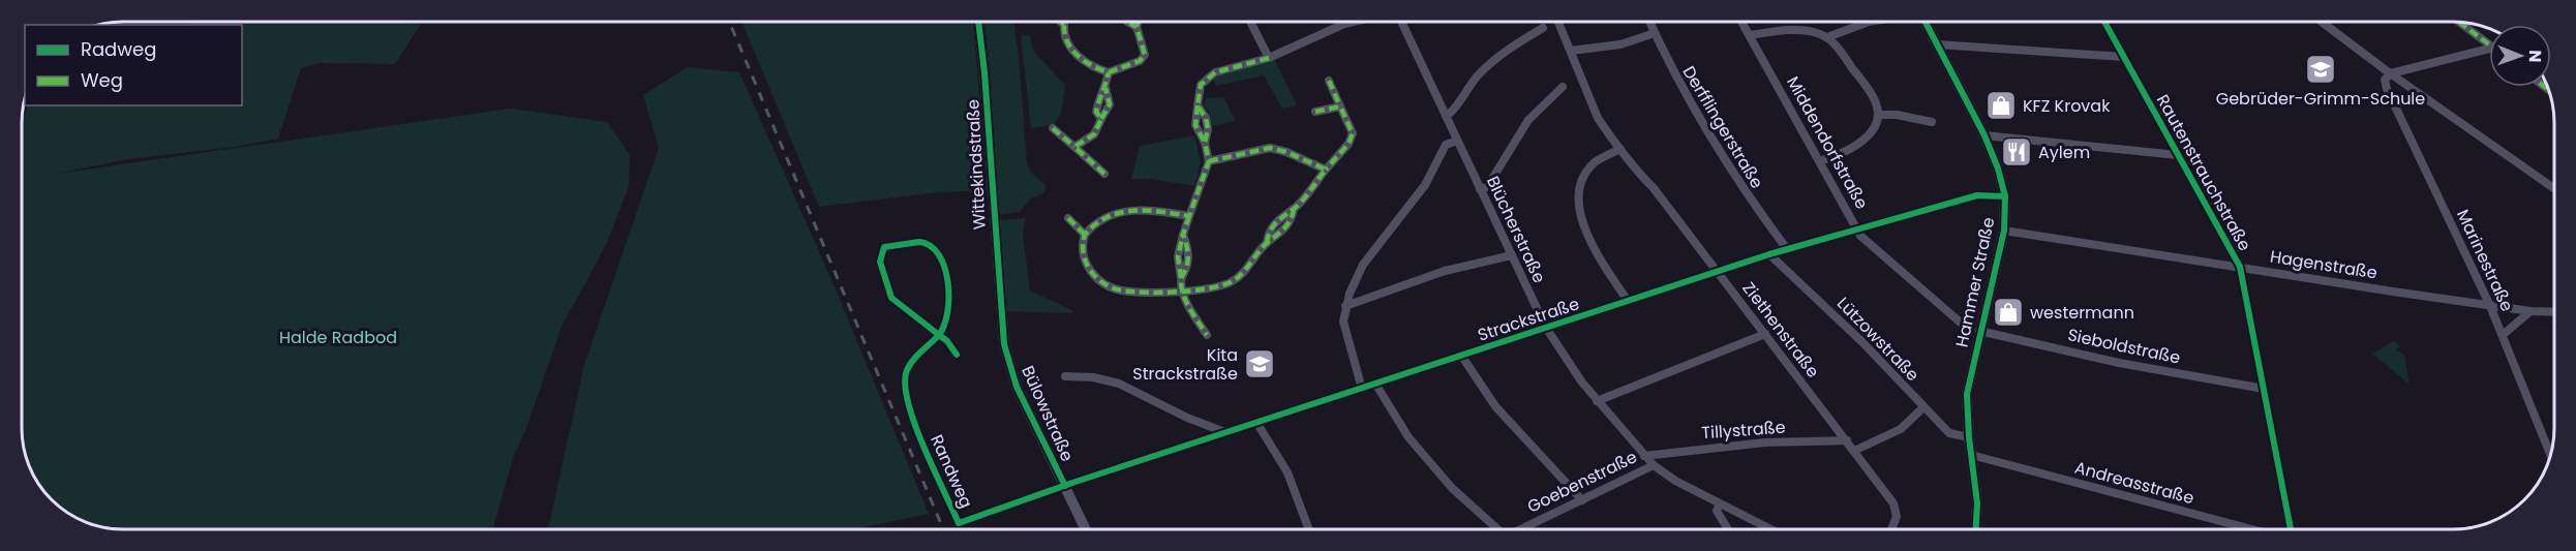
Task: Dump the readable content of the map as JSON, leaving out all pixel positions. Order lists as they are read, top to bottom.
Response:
{
  "streets": {
    "main road": ["Wittekindstraße", "Hammer Straße", "Bülowstraße"],
    "street": [
      "Derfflingerstraße",
      "Middendorfstraße",
      "Rautenstrauchstraße",
      "Blücherstraße",
      "Marinestraße",
      "Hagenstraße",
      "Strackstraße",
      "Ziethenstraße",
      "Lützowstraße",
      "Sieboldstraße",
      "Tillystraße",
      "Randweg",
      "Goebenstraße",
      "Andreasstraße"
    ]
  },
  "crossings": [
    ["Derfflingerstraße", "Strackstraße"],
    ["Middendorfstraße", "Strackstraße"],
    ["Wittekindstraße", "Bülowstraße"],
    ["Rautenstrauchstraße", "Hagenstraße"],
    ["Rautenstrauchstraße", "Sieboldstraße"],
    ["Blücherstraße", "Strackstraße"],
    ["Blücherstraße", "Tillystraße"],
    ["Blücherstraße", "Goebenstraße"],
    ["Marinestraße", "Hagenstraße"],
    ["Hagenstraße", "Hammer Straße"],
    ["Hammer Straße", "Strackstraße"],
    ["Hammer Straße", "Lützowstraße"],
    ["Hammer Straße", "Sieboldstraße"],
    ["Hammer Straße", "Andreasstraße"],
    ["Strackstraße", "Ziethenstraße"],
    ["Strackstraße", "Lützowstraße"],
    ["Strackstraße", "Bülowstraße"],
    ["Strackstraße", "Randweg"],
    ["Strackstraße", "Goebenstraße"],
    ["Ziethenstraße", "Tillystraße"],
    ["Bülowstraße", "Randweg"]
  ],
  "parks": ["Halde Radbod"],
  "places": {
    "school or university": ["Gebrüder-Grimm-Schule", "Kita Strackstraße"],
    "shop": ["KFZ Krovak", "westermann"],
    "restaurant": ["Aylem"]
  },
  "legend": ["Radweg", "Weg"],
  "north": "right"
}
